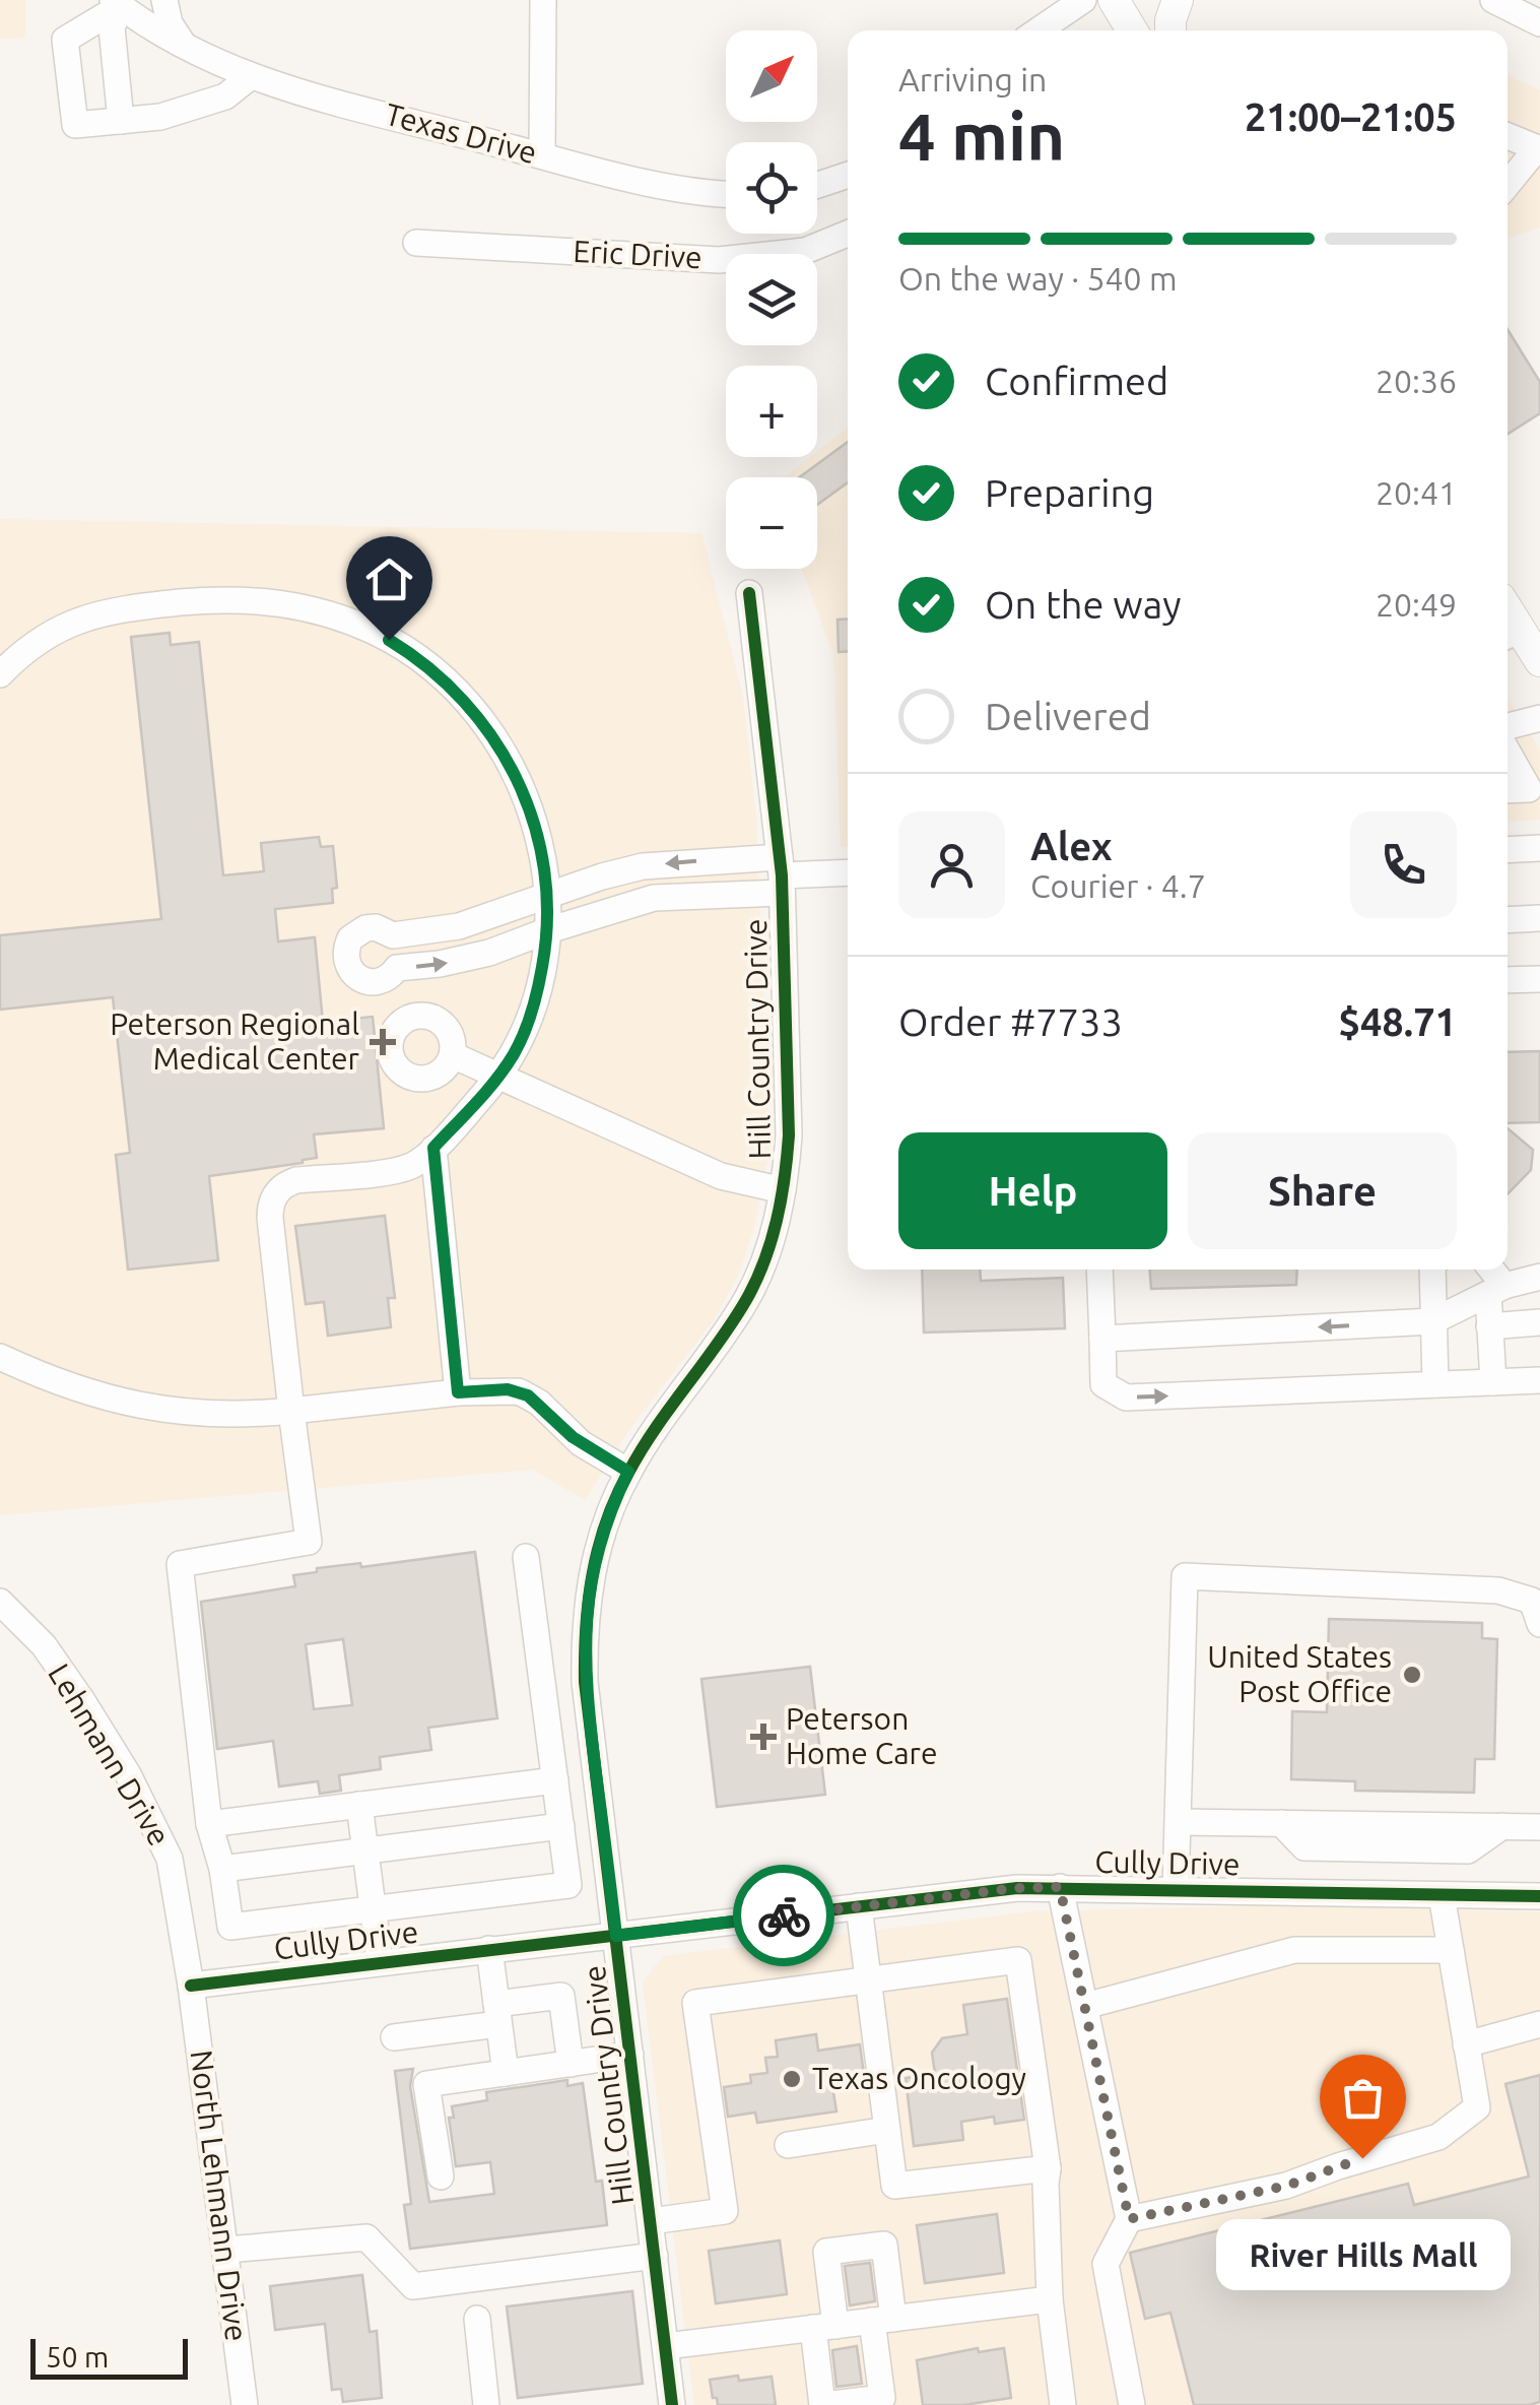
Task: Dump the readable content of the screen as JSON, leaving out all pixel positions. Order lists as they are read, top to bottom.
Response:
{
  "streets": {
    "street": [
      "Texas Drive",
      "Eric Drive",
      "Hill Country Drive",
      "Lehmann Drive",
      "Cully Drive",
      "North Lehmann Drive"
    ]
  },
  "crossings": [
    ["Hill Country Drive", "Cully Drive"],
    ["Lehmann Drive", "Cully Drive"],
    ["Lehmann Drive", "North Lehmann Drive"],
    ["Cully Drive", "North Lehmann Drive"]
  ],
  "places": {
    "health": ["Peterson Regional Medical Center", "Peterson Home Care"],
    "other": ["United States Post Office", "Texas Oncology", "River Hills Mall"]
  },
  "scale_bar": "50 m",
  "north": "top right",
  "page": {
    "map_buttons": ["+", "−"],
    "heading": ["4 min", "Arriving in", "21:00–21:05"],
    "panel": [
      "Alex",
      "Courier · 4.7",
      "Order #7733",
      "$48.71"
    ],
    "bar": "On the way · 540 m",
    "list": [
      ["Confirmed", "20:36"],
      ["Preparing", "20:41"],
      ["On the way", "20:49"],
      "Delivered"
    ],
    "buttons": ["Help", "Share"],
    "bubble": "River Hills Mall",
    "scale": "50 m"
  }
}
